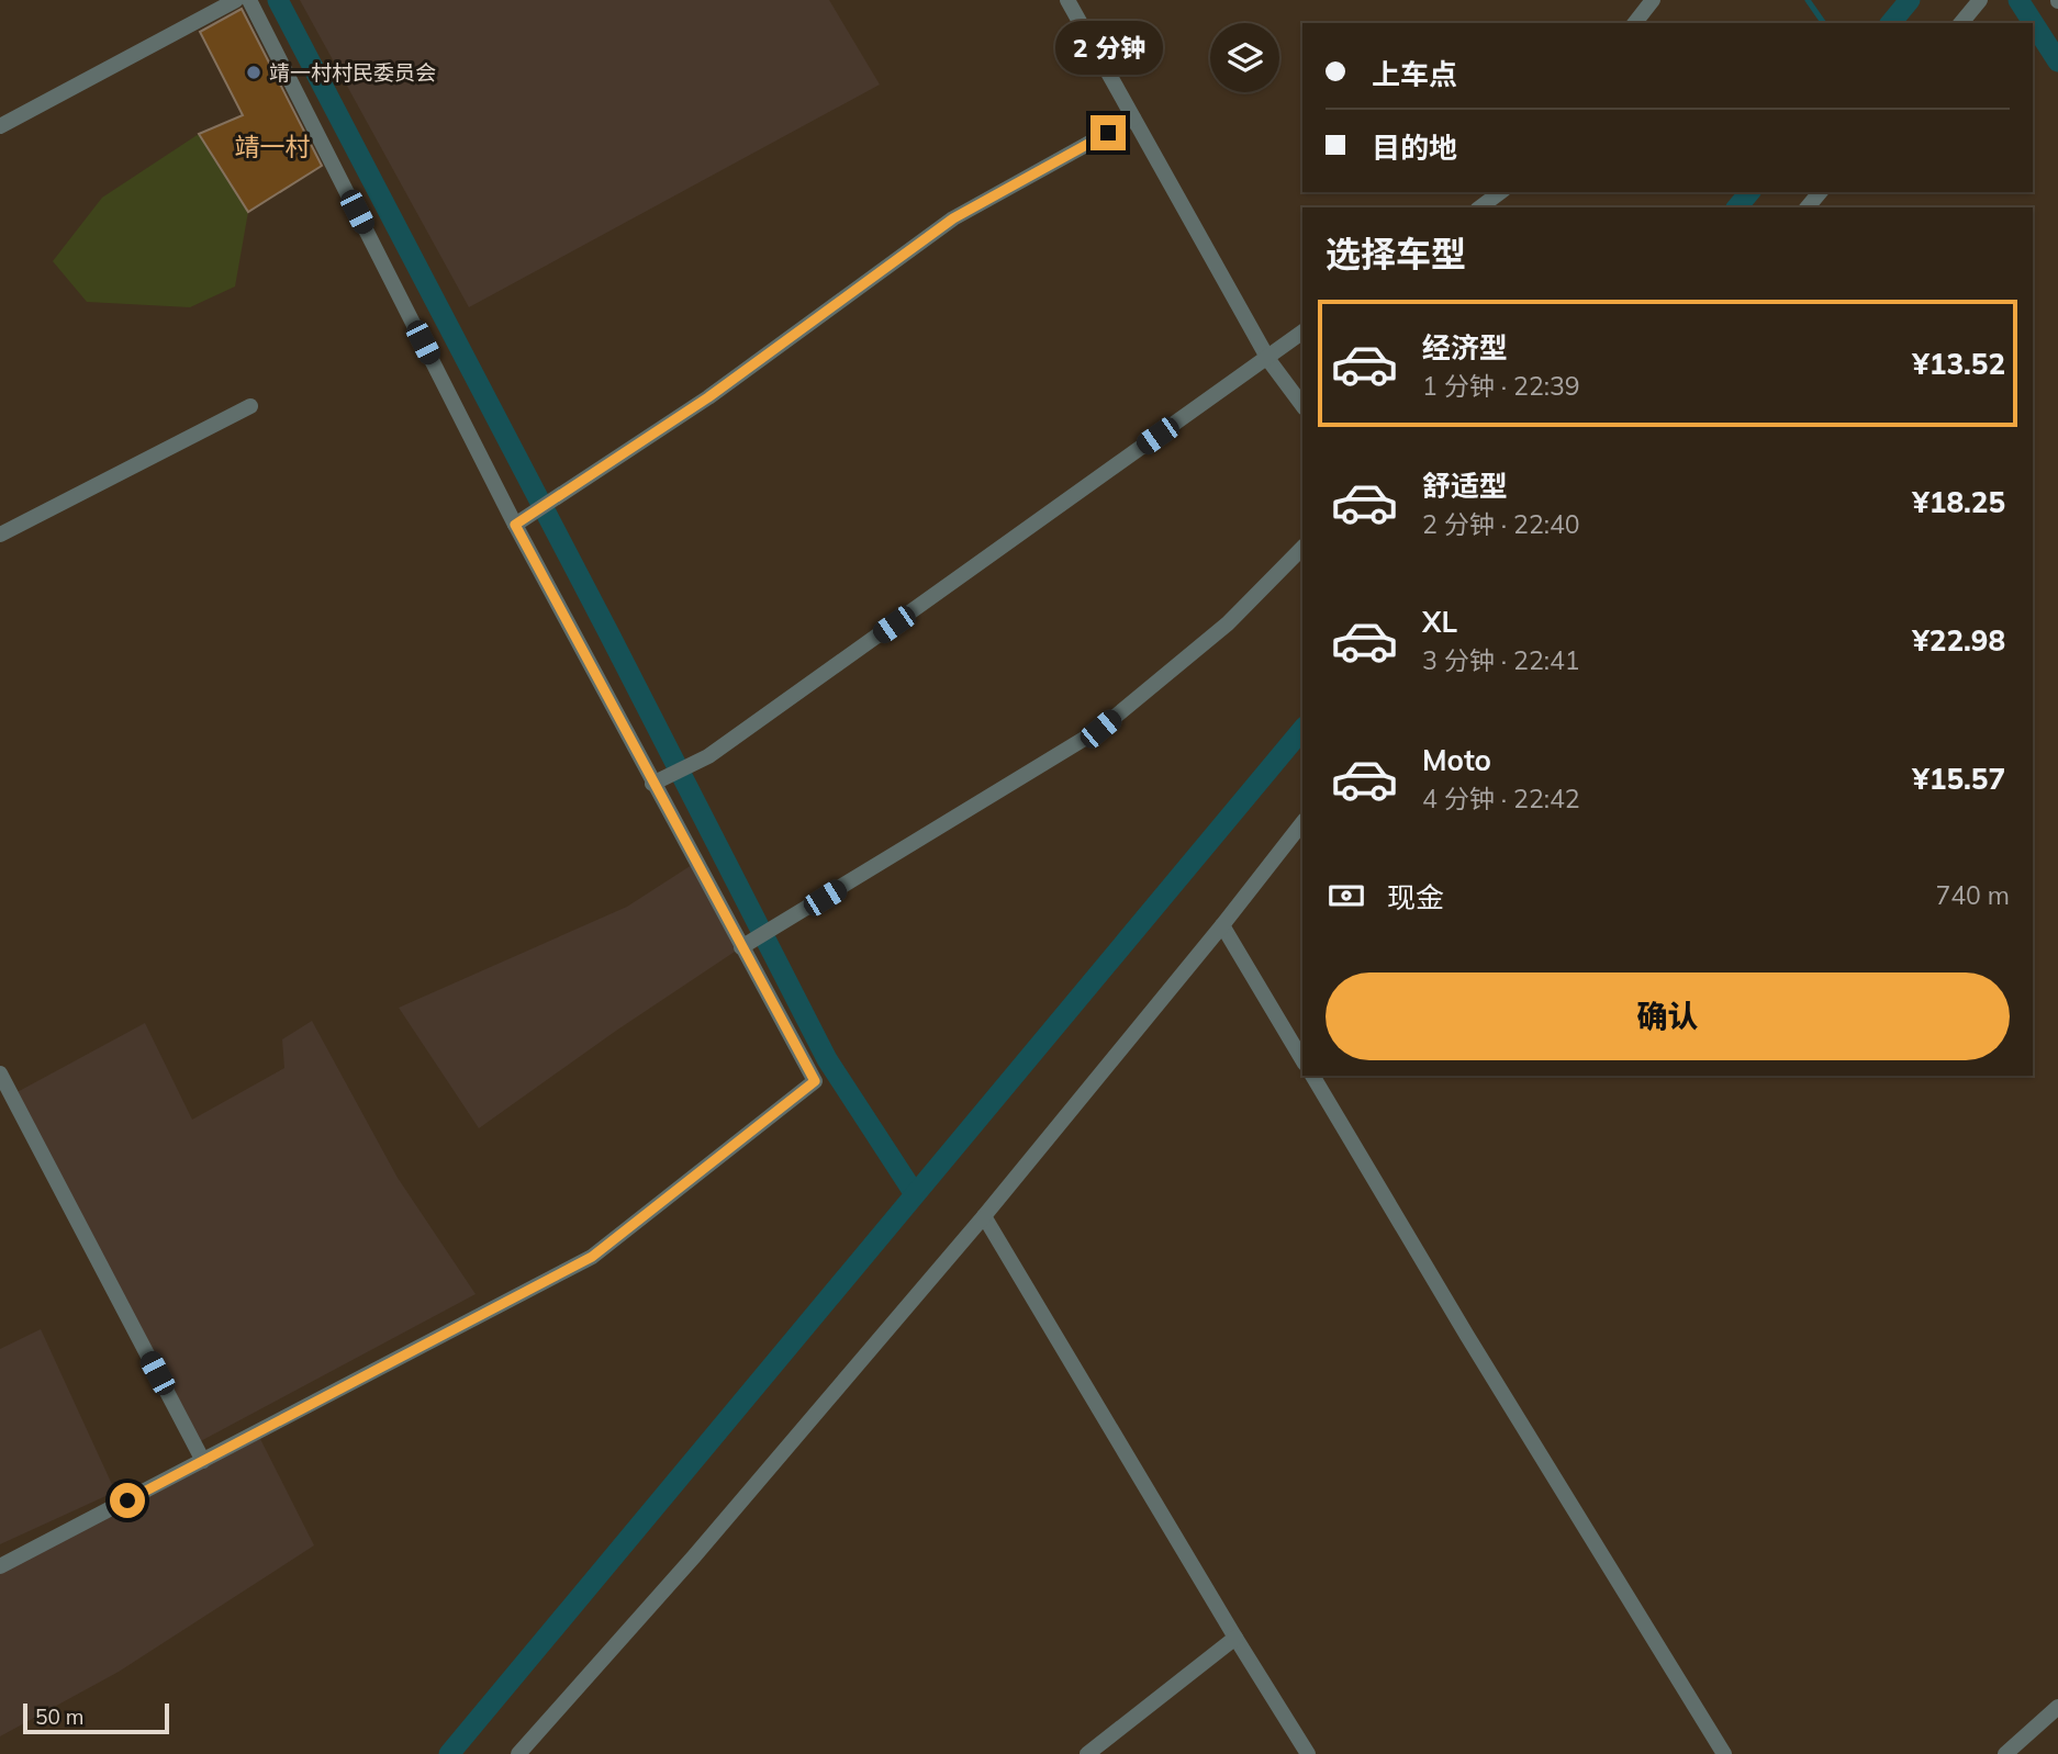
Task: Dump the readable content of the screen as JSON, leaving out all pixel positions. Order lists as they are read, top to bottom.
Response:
{
  "districts": ["靖一村"],
  "places": ["靖一村村民委员会"],
  "scale_bar": "50 m",
  "page": {
    "bubble": "2 分钟",
    "banner": ["上车点", "目的地"],
    "heading": "选择车型",
    "list": [
      {
        "name": "经济型",
        "note": "1 分钟 · 22:39",
        "value": "¥13.52"
      },
      {
        "name": "舒适型",
        "note": "2 分钟 · 22:40",
        "value": "¥18.25"
      },
      {
        "name": "XL",
        "note": "3 分钟 · 22:41",
        "value": "¥22.98"
      },
      {
        "name": "Moto",
        "note": "4 分钟 · 22:42",
        "value": "¥15.57"
      }
    ],
    "pay": ["现金", "740 m"],
    "buttons": "确认",
    "scale": "50 m"
  }
}
